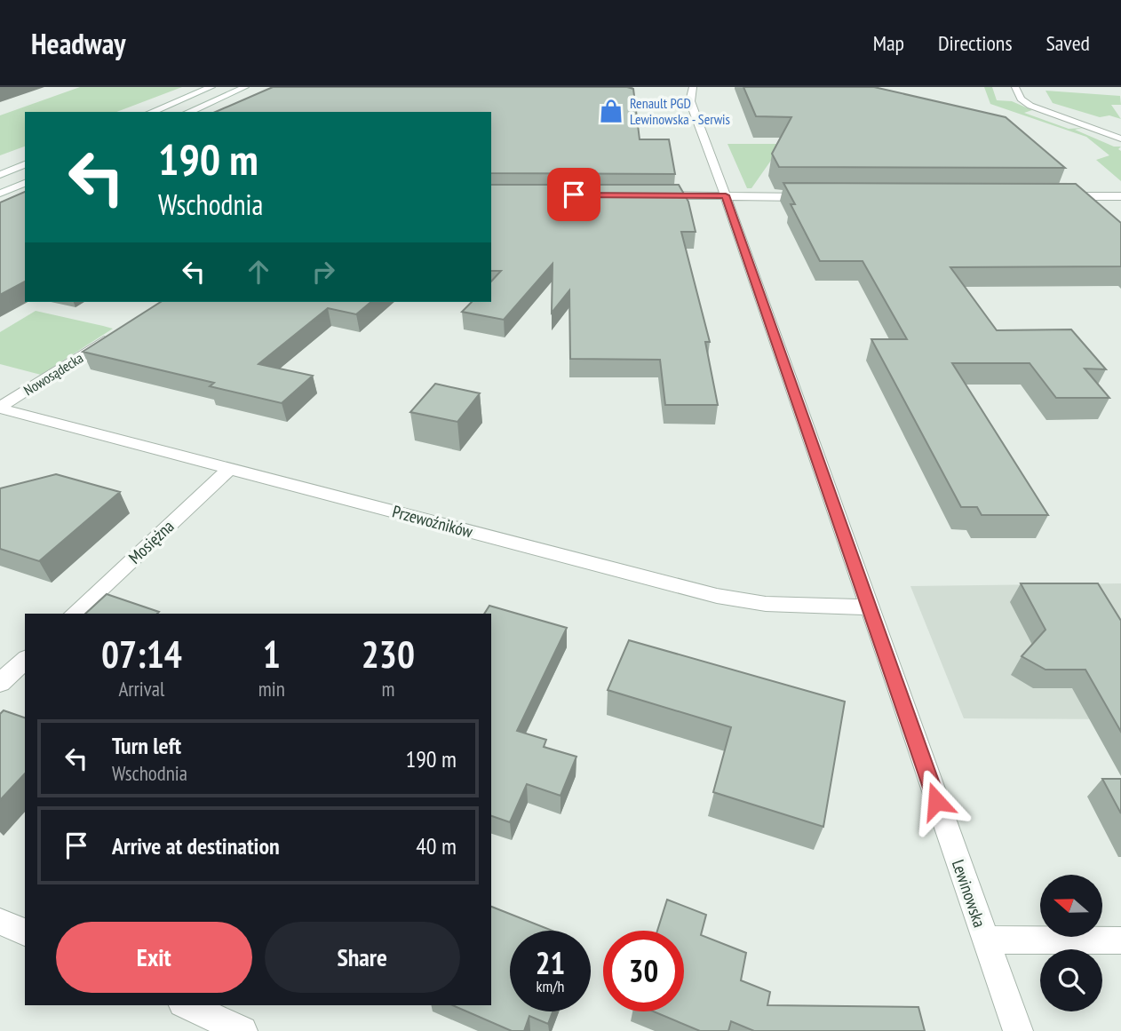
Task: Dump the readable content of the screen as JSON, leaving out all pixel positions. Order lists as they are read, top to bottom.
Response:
{
  "streets": {
    "street": [
      "Nowosądecka",
      "Przewoźników",
      "Mosiężna",
      "Lewinowska"
    ]
  },
  "crossings": [
    ["Nowosądecka", "Przewoźników"],
    ["Przewoźników", "Mosiężna"],
    ["Przewoźników", "Lewinowska"]
  ],
  "places": {
    "shop": ["Renault PGD Lewinowska - Serwis"]
  },
  "north": "left",
  "page": {
    "header": "Headway",
    "nav": ["Map", "Directions", "Saved"],
    "turn": ["190 m", "Wschodnia"],
    "eta": [
      "07:14",
      "Arrival",
      "1",
      "min",
      "230",
      "m"
    ],
    "list": [
      {
        "name": "Turn left",
        "note": "Wschodnia",
        "value": "190 m"
      },
      {
        "name": "Arrive at destination",
        "value": "40 m"
      }
    ],
    "buttons": ["Exit", "Share"],
    "speed": "21 km/h",
    "limit": "30"
  }
}
